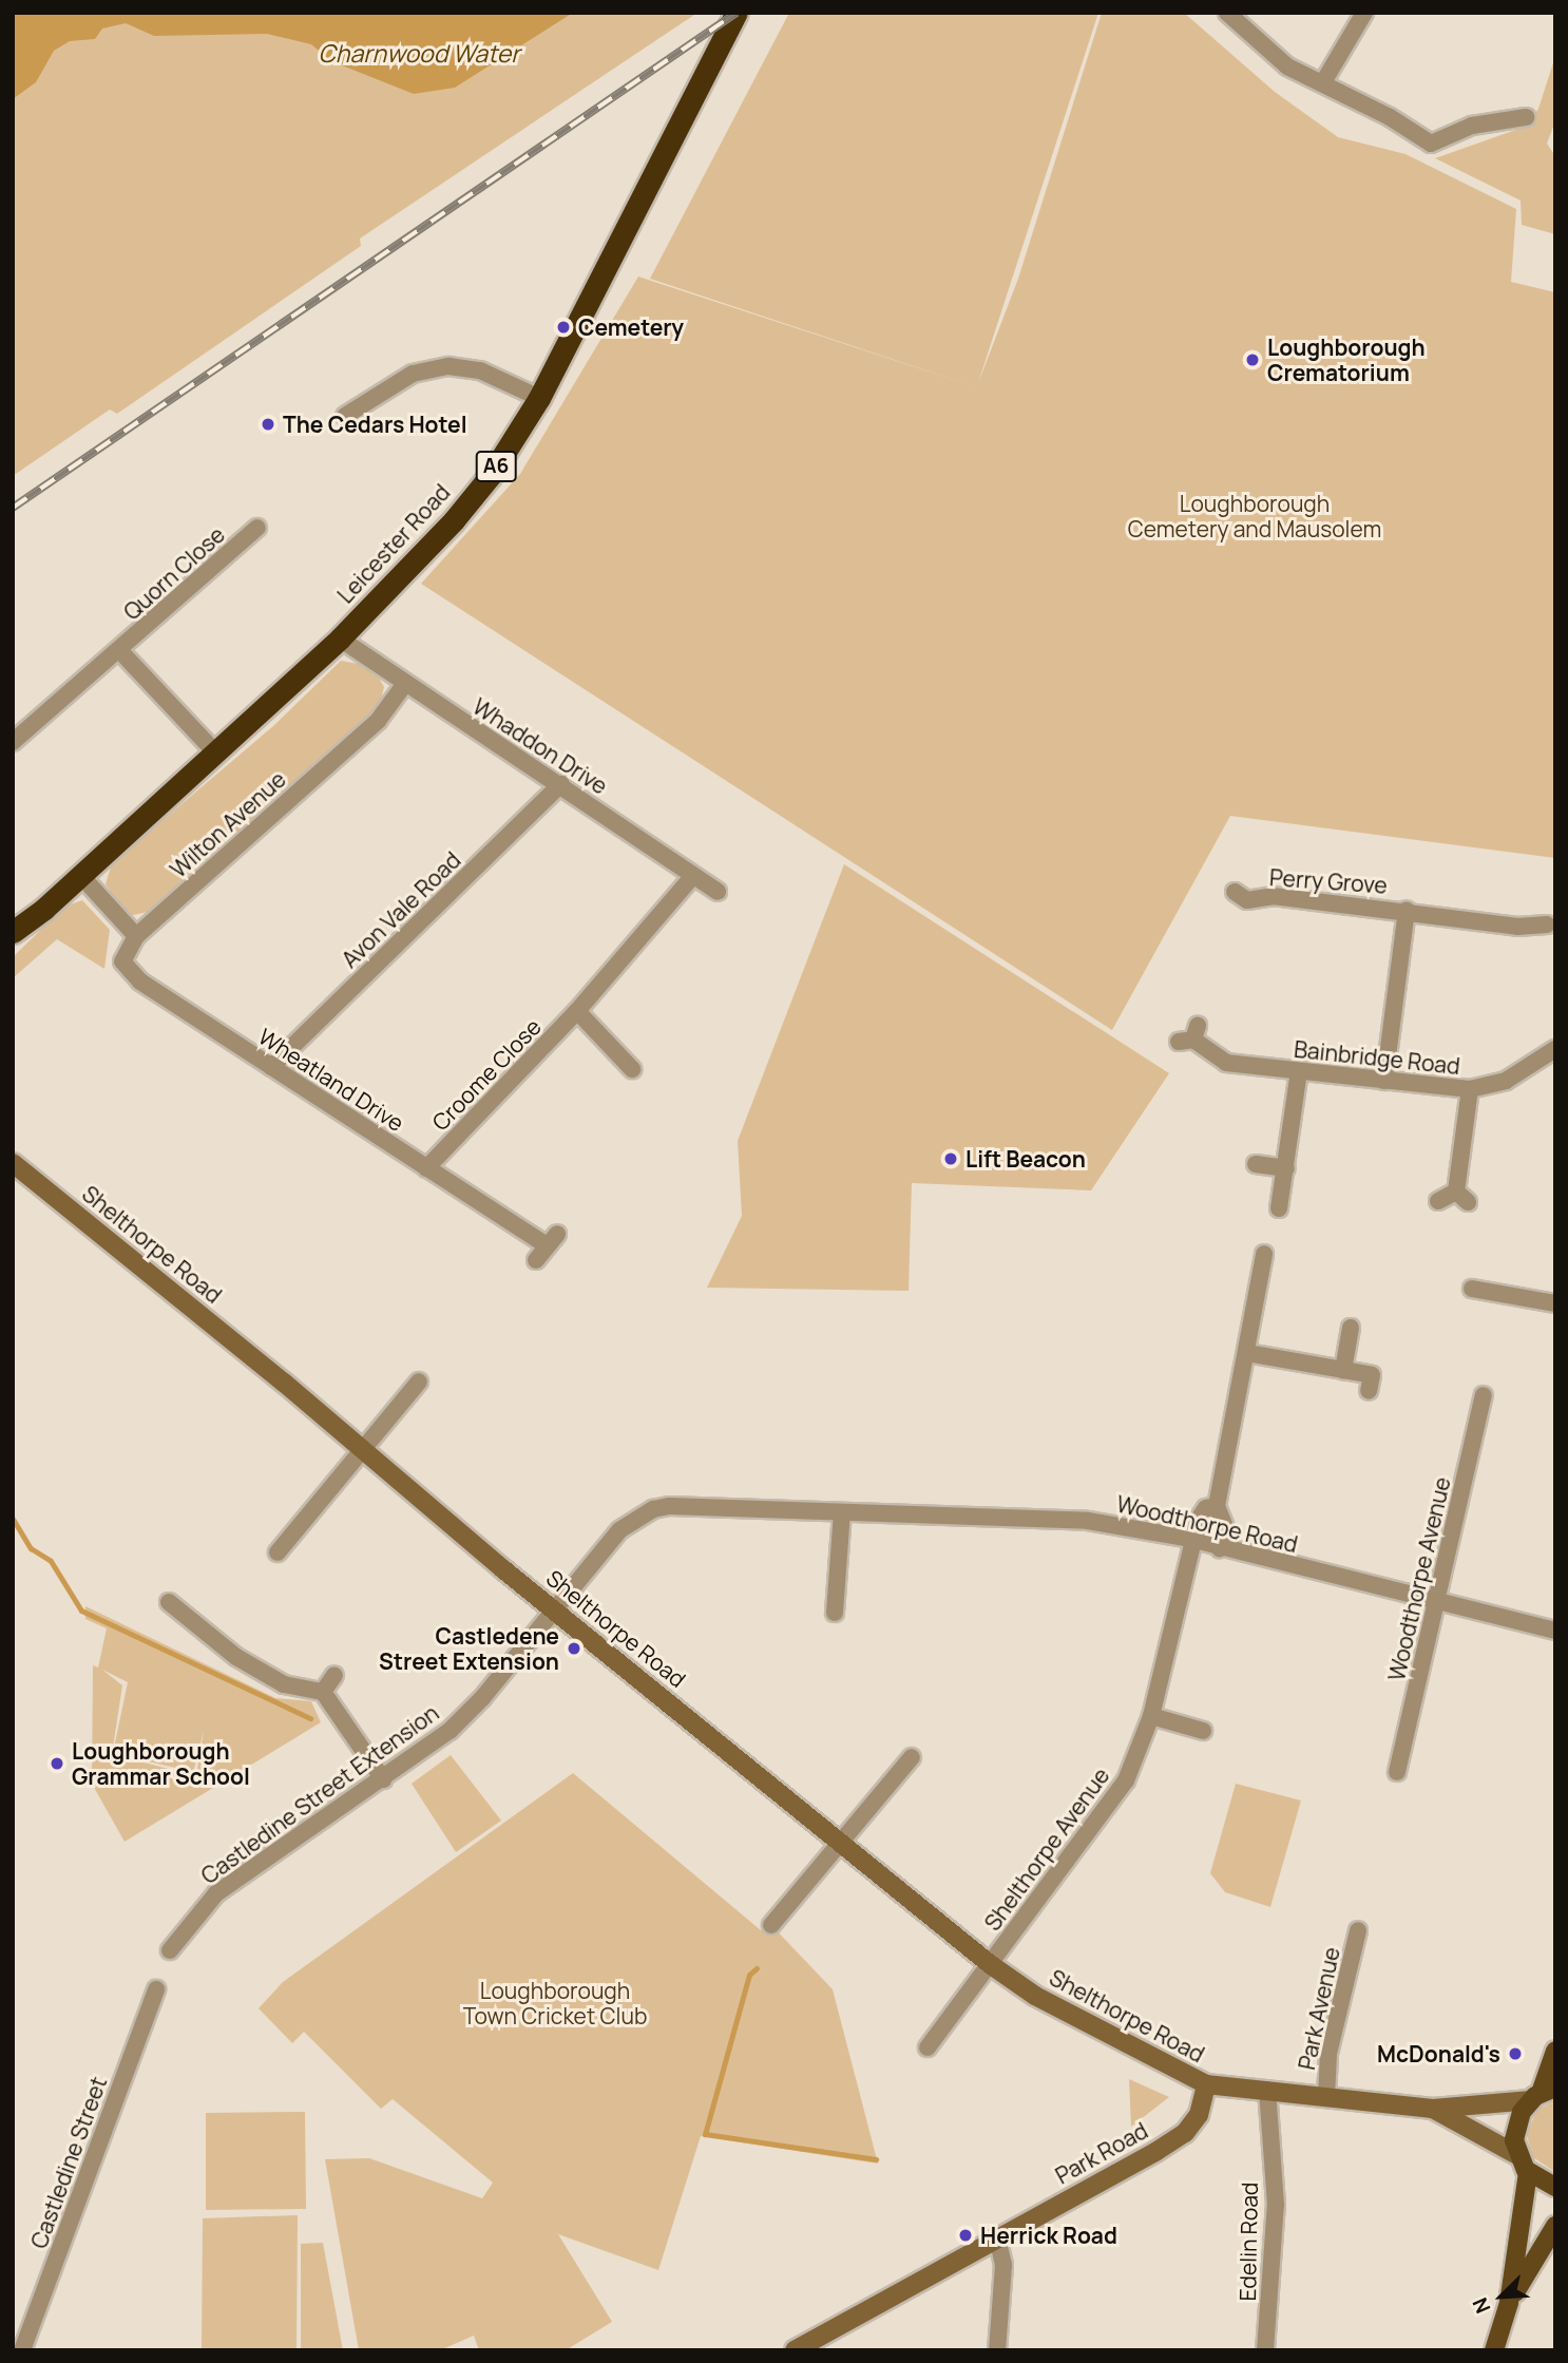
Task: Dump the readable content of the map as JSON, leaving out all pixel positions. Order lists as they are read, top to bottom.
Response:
{
  "streets": {
    "highway": ["A6", "Leicester Road"],
    "street": [
      "Quorn Close",
      "Whaddon Drive",
      "Wilton Avenue",
      "Perry Grove",
      "Avon Vale Road",
      "Bainbridge Road",
      "Croome Close",
      "Wheatland Drive",
      "Shelthorpe Road",
      "Woodthorpe Road",
      "Woodthorpe Avenue",
      "Castledine Street Extension",
      "Shelthorpe Avenue",
      "Park Avenue",
      "Park Road",
      "Castledine Street",
      "Edelin Road"
    ]
  },
  "crossings": [
    ["Leicester Road", "Quorn Close"],
    ["Leicester Road", "Whaddon Drive"],
    ["Whaddon Drive", "Wilton Avenue"],
    ["Whaddon Drive", "Avon Vale Road"],
    ["Whaddon Drive", "Croome Close"],
    ["Wilton Avenue", "Wheatland Drive"],
    ["Perry Grove", "Bainbridge Road"],
    ["Avon Vale Road", "Wheatland Drive"],
    ["Croome Close", "Wheatland Drive"],
    ["Shelthorpe Road", "Woodthorpe Road"],
    ["Shelthorpe Road", "Castledine Street Extension"],
    ["Shelthorpe Road", "Shelthorpe Avenue"],
    ["Shelthorpe Road", "Park Road"],
    ["Woodthorpe Road", "Woodthorpe Avenue"],
    ["Woodthorpe Road", "Castledine Street Extension"],
    ["Woodthorpe Road", "Shelthorpe Avenue"]
  ],
  "water": ["Charnwood Water"],
  "parks": ["Loughborough Cemetery and Mausolem", "Loughborough Town Cricket Club"],
  "places": [
    "Cemetery",
    "Loughborough Crematorium",
    "The Cedars Hotel",
    "Lift Beacon",
    "Castledene Street Extension",
    "Loughborough Grammar School",
    "McDonald's",
    "Herrick Road"
  ],
  "north": "bottom left"
}
